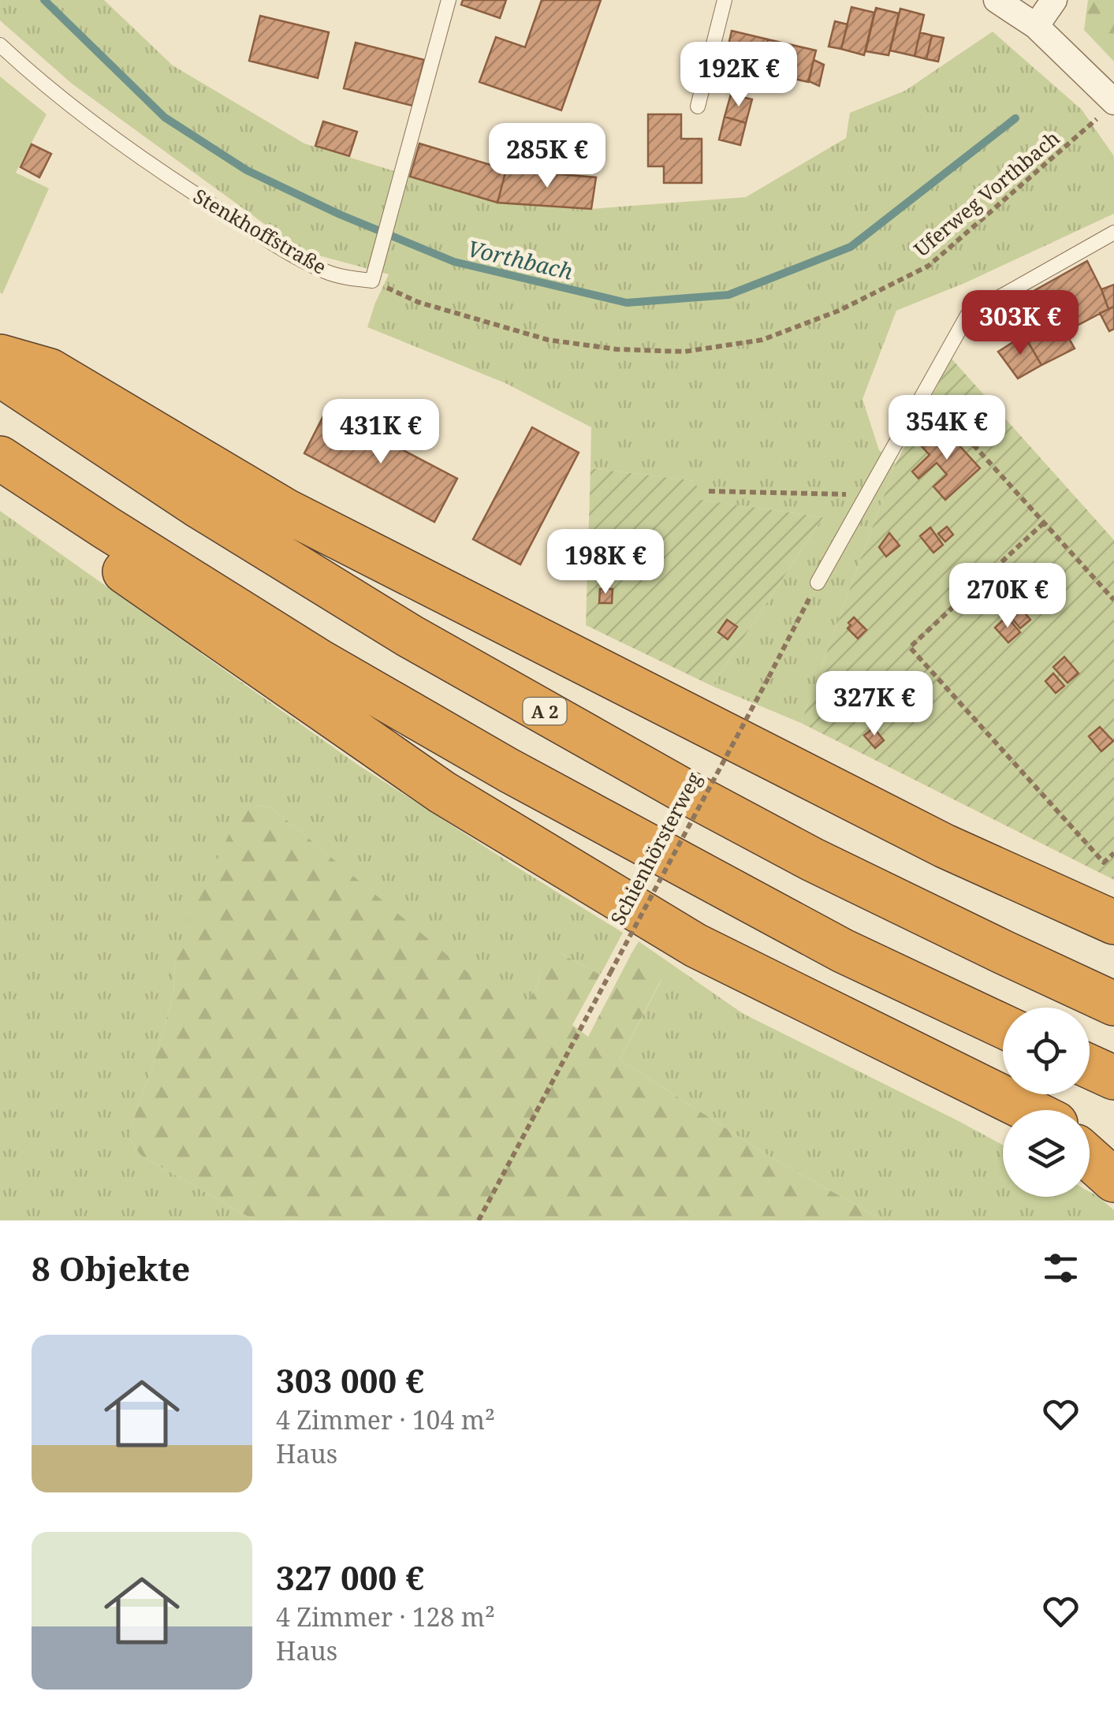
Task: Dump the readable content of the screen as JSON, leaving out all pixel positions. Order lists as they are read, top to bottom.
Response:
{
  "streets": {
    "highway": ["A 2"],
    "lane": ["Stenkhoffstraße"],
    "path": ["Uferweg Vorthbach", "Schienhörsterweg"]
  },
  "crossings": [
    ["Uferweg Vorthbach", "Stenkhoffstraße"]
  ],
  "water": ["Vorthbach"],
  "page": {
    "price": [
      "192K €",
      "285K €",
      "303K €",
      "354K €",
      "431K €",
      "198K €",
      "270K €",
      "327K €"
    ],
    "heading": "8 Objekte",
    "list": [
      {
        "name": "303 000 €",
        "note": "4 Zimmer · 104 m² · Haus"
      },
      {
        "name": "327 000 €",
        "note": "4 Zimmer · 128 m² · Haus"
      }
    ]
  }
}
